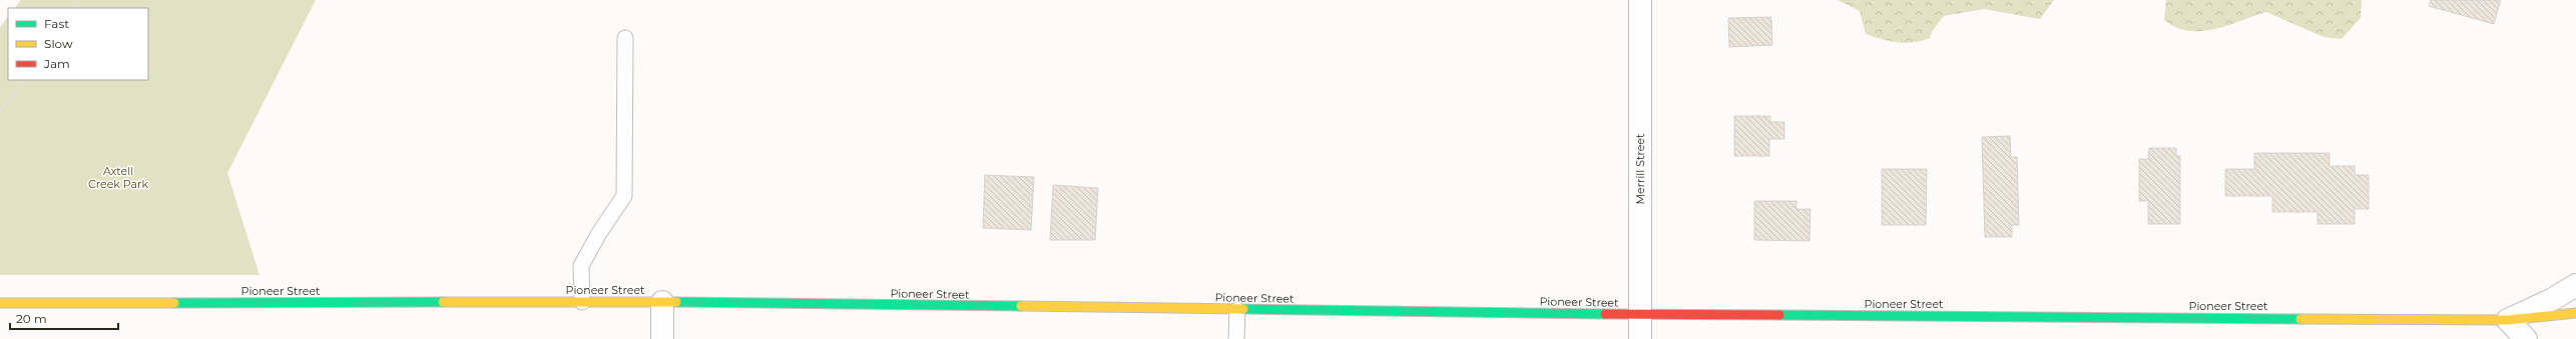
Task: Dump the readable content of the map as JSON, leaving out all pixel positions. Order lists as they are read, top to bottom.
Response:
{
  "streets": {
    "street": ["Merrill Street", "Pioneer Street"]
  },
  "crossings": [
    ["Merrill Street", "Pioneer Street"]
  ],
  "parks": ["Axtell Creek Park"],
  "legend": ["Fast", "Slow", "Jam"],
  "scale_bar": "20 m"
}
